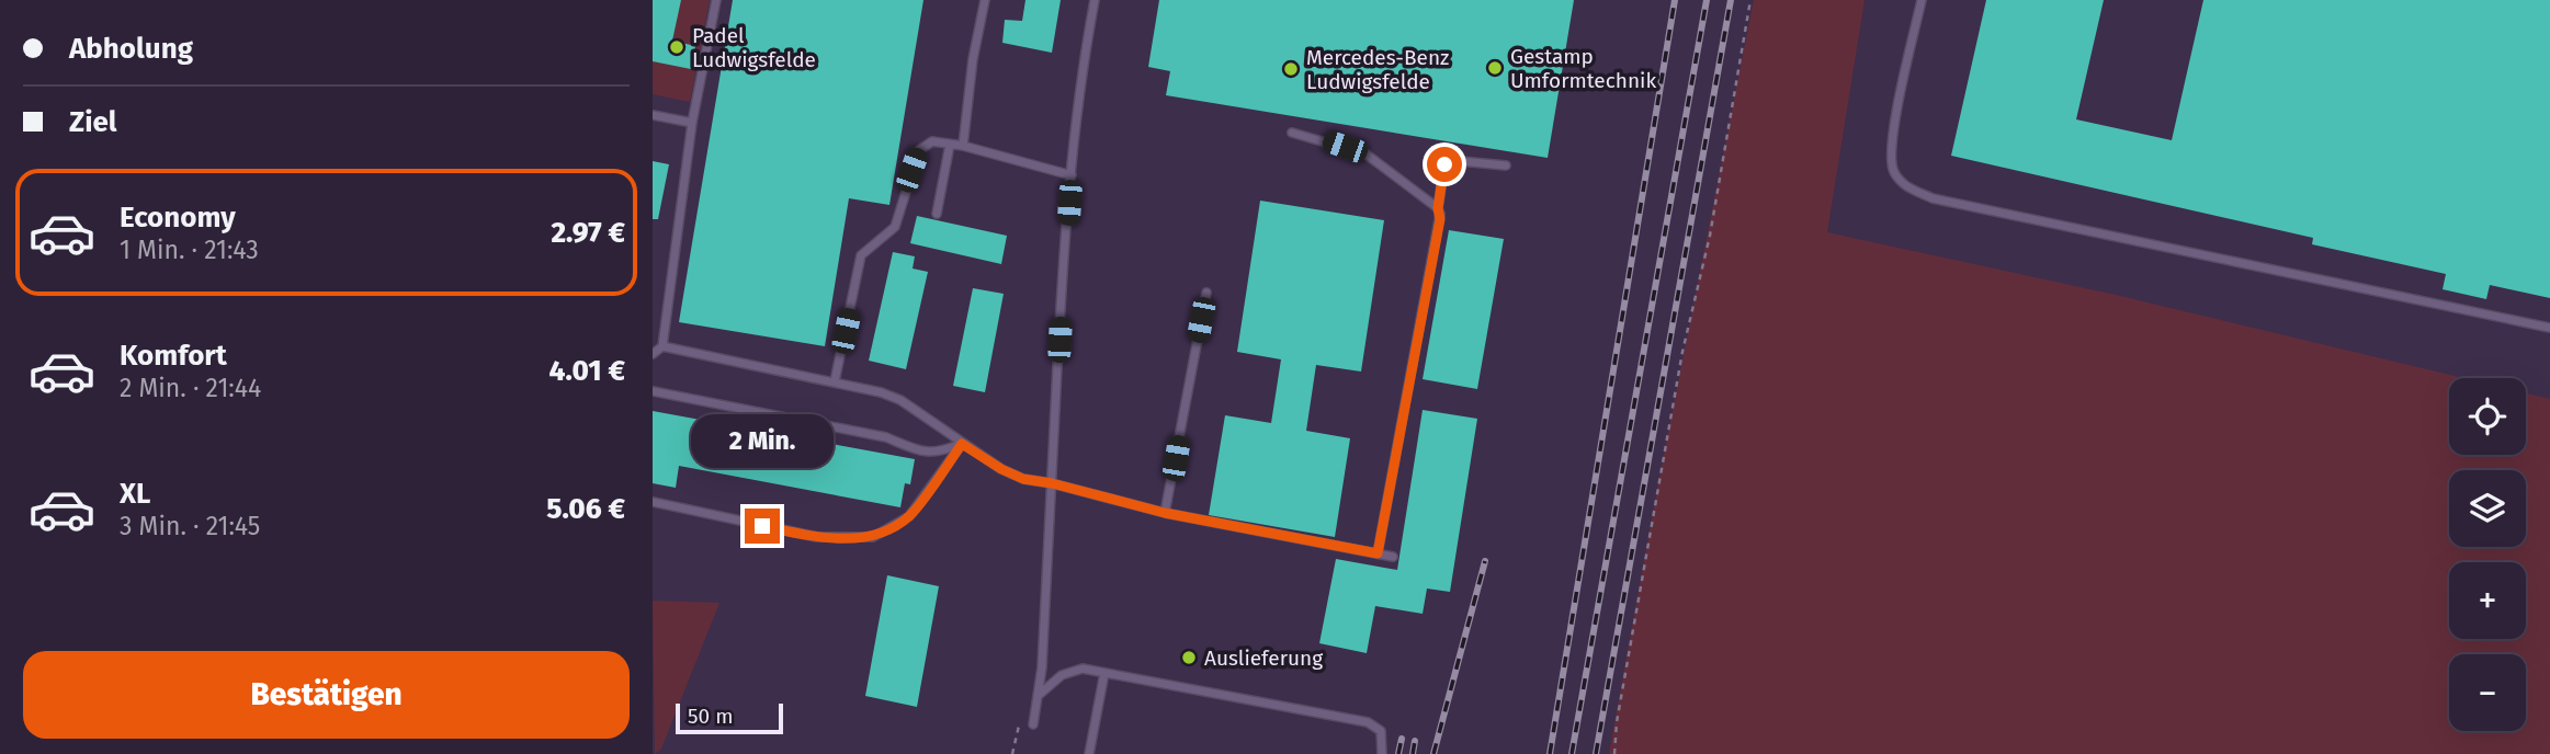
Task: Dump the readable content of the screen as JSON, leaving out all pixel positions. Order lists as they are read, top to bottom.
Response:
{
  "places": [
    "Padel Ludwigsfelde",
    "Gestamp Umformtechnik",
    "Mercedes-Benz Ludwigsfelde",
    "Auslieferung"
  ],
  "scale_bar": "50 m",
  "page": {
    "banner": ["Abholung", "Ziel"],
    "list": [
      {
        "name": "Economy",
        "note": "1 Min. · 21:43",
        "value": "2.97 €"
      },
      {
        "name": "Komfort",
        "note": "2 Min. · 21:44",
        "value": "4.01 €"
      },
      {
        "name": "XL",
        "note": "3 Min. · 21:45",
        "value": "5.06 €"
      }
    ],
    "map_buttons": ["+", "−"],
    "bubble": "2 Min.",
    "buttons": "Bestätigen",
    "scale": "50 m"
  }
}
